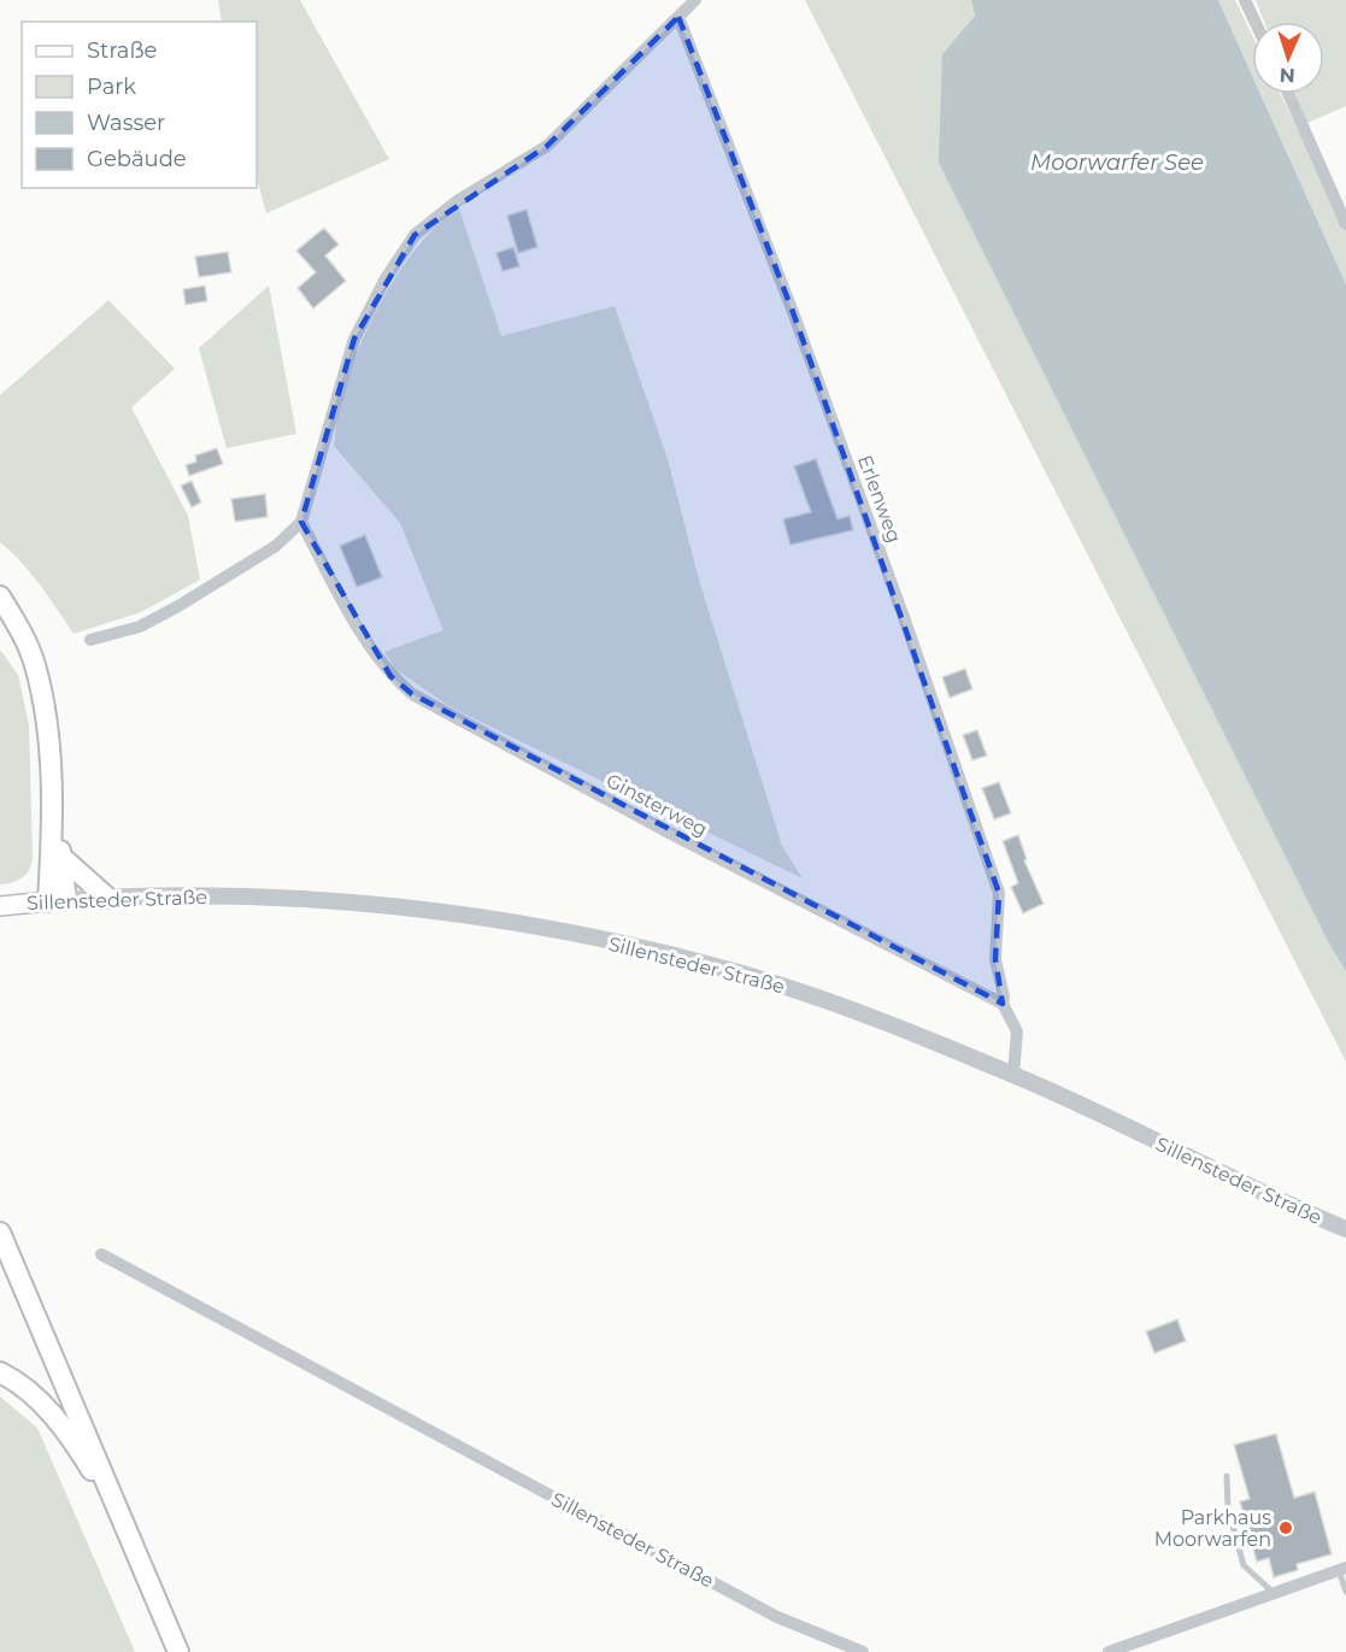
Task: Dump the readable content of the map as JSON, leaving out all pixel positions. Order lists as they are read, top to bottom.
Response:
{
  "streets": {
    "main road": ["Sillensteder Straße"],
    "street": ["Erlenweg", "Ginsterweg"]
  },
  "crossings": [
    ["Erlenweg", "Ginsterweg"]
  ],
  "water": ["Moorwarfer See"],
  "places": ["Parkhaus Moorwarfen"],
  "legend": [
    "Straße",
    "Park",
    "Wasser",
    "Gebäude"
  ],
  "north": "bottom"
}
